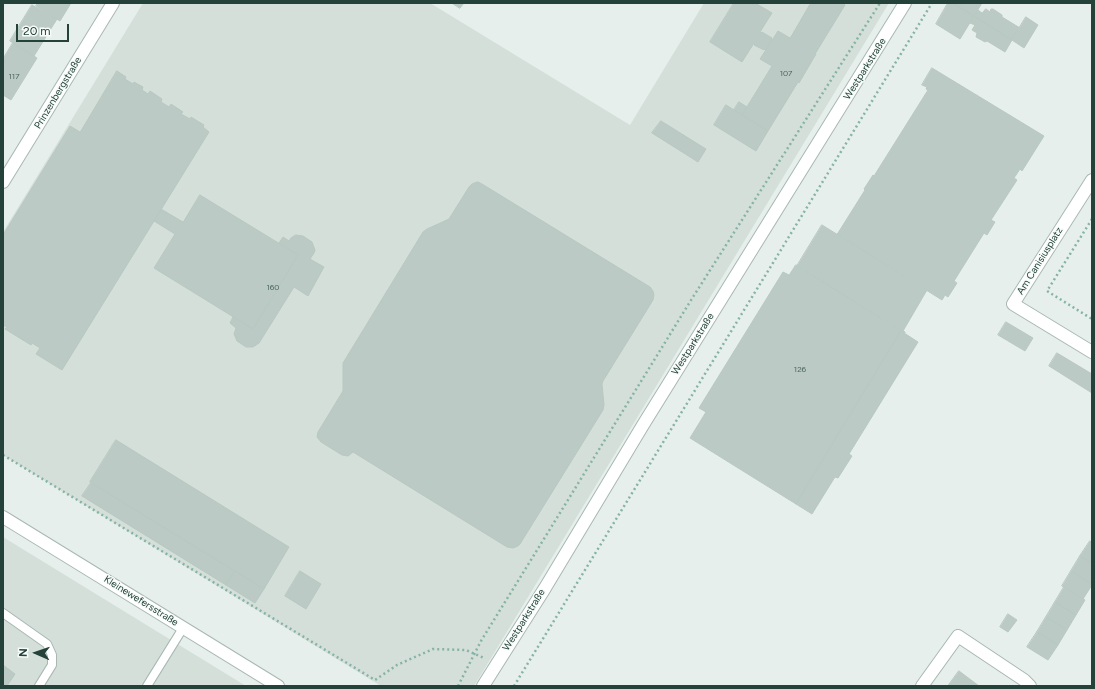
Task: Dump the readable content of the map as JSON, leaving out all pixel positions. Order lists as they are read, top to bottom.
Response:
{
  "streets": {
    "street": [
      "Westparkstraße",
      "Prinzenbergstraße",
      "Am Canisiusplatz",
      "Kleinewefersstraße"
    ]
  },
  "house_numbers": [
    "107",
    "117",
    "160",
    "126"
  ],
  "scale_bar": "20 m",
  "north": "left"
}
